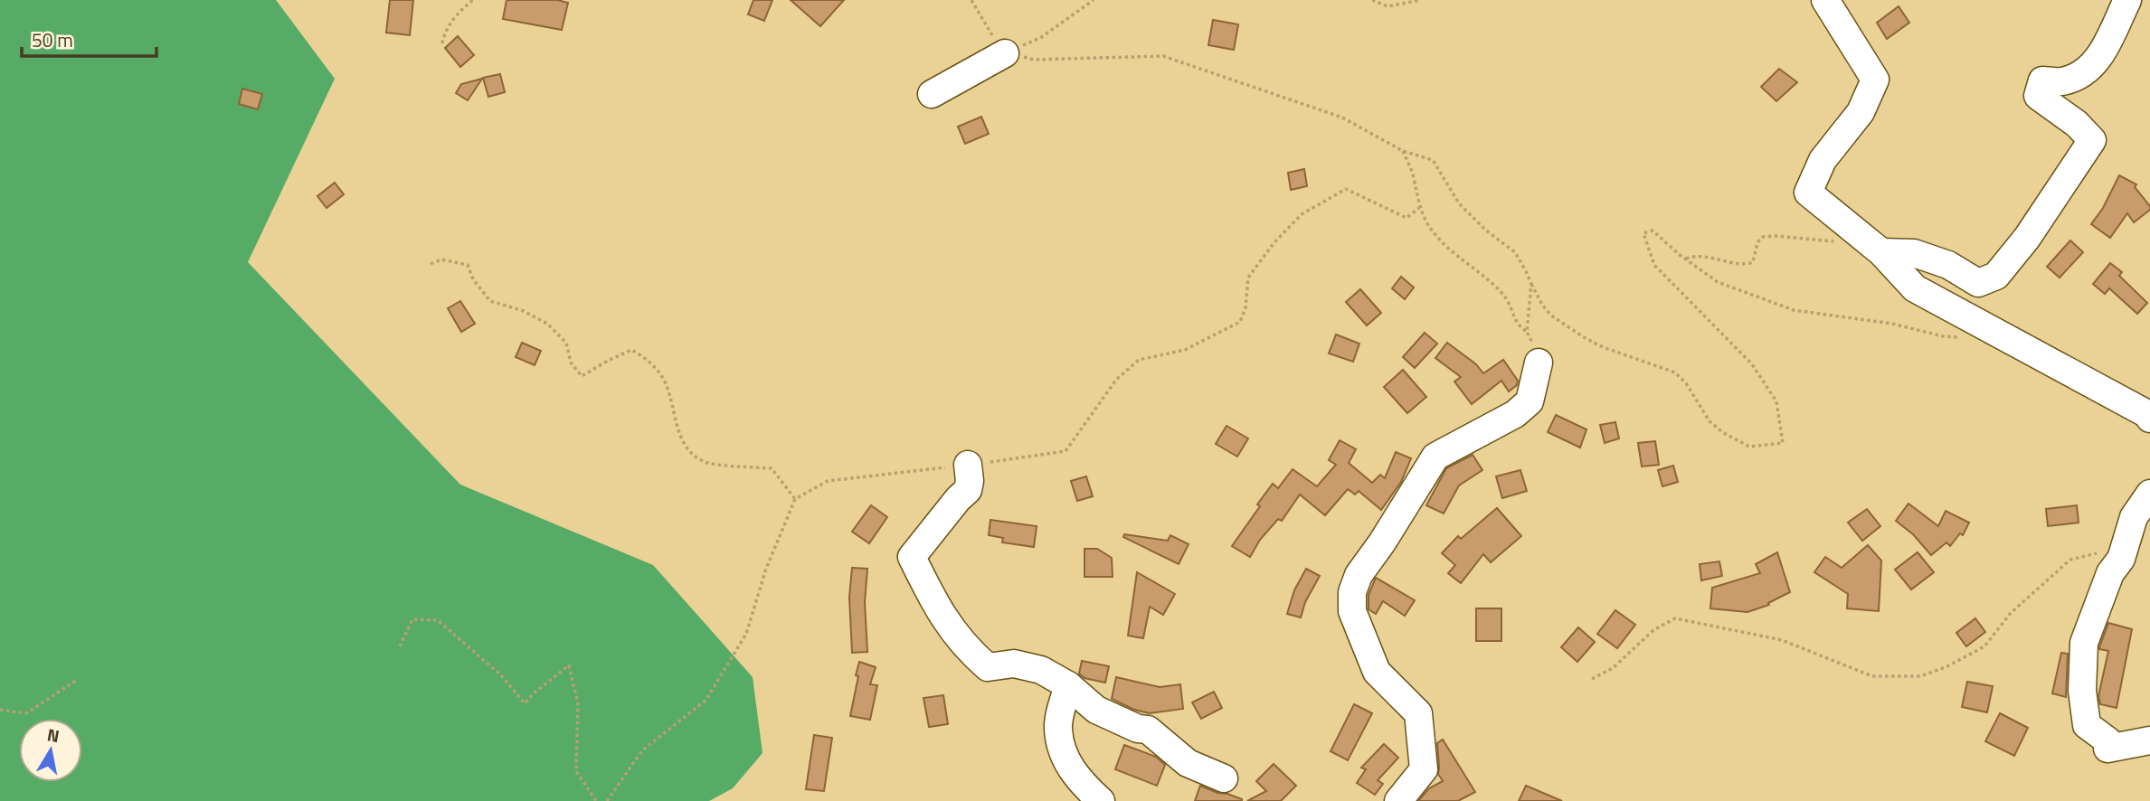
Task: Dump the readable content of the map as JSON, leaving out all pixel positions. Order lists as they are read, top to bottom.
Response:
{
  "scale_bar": "50 m",
  "north": "top"
}
